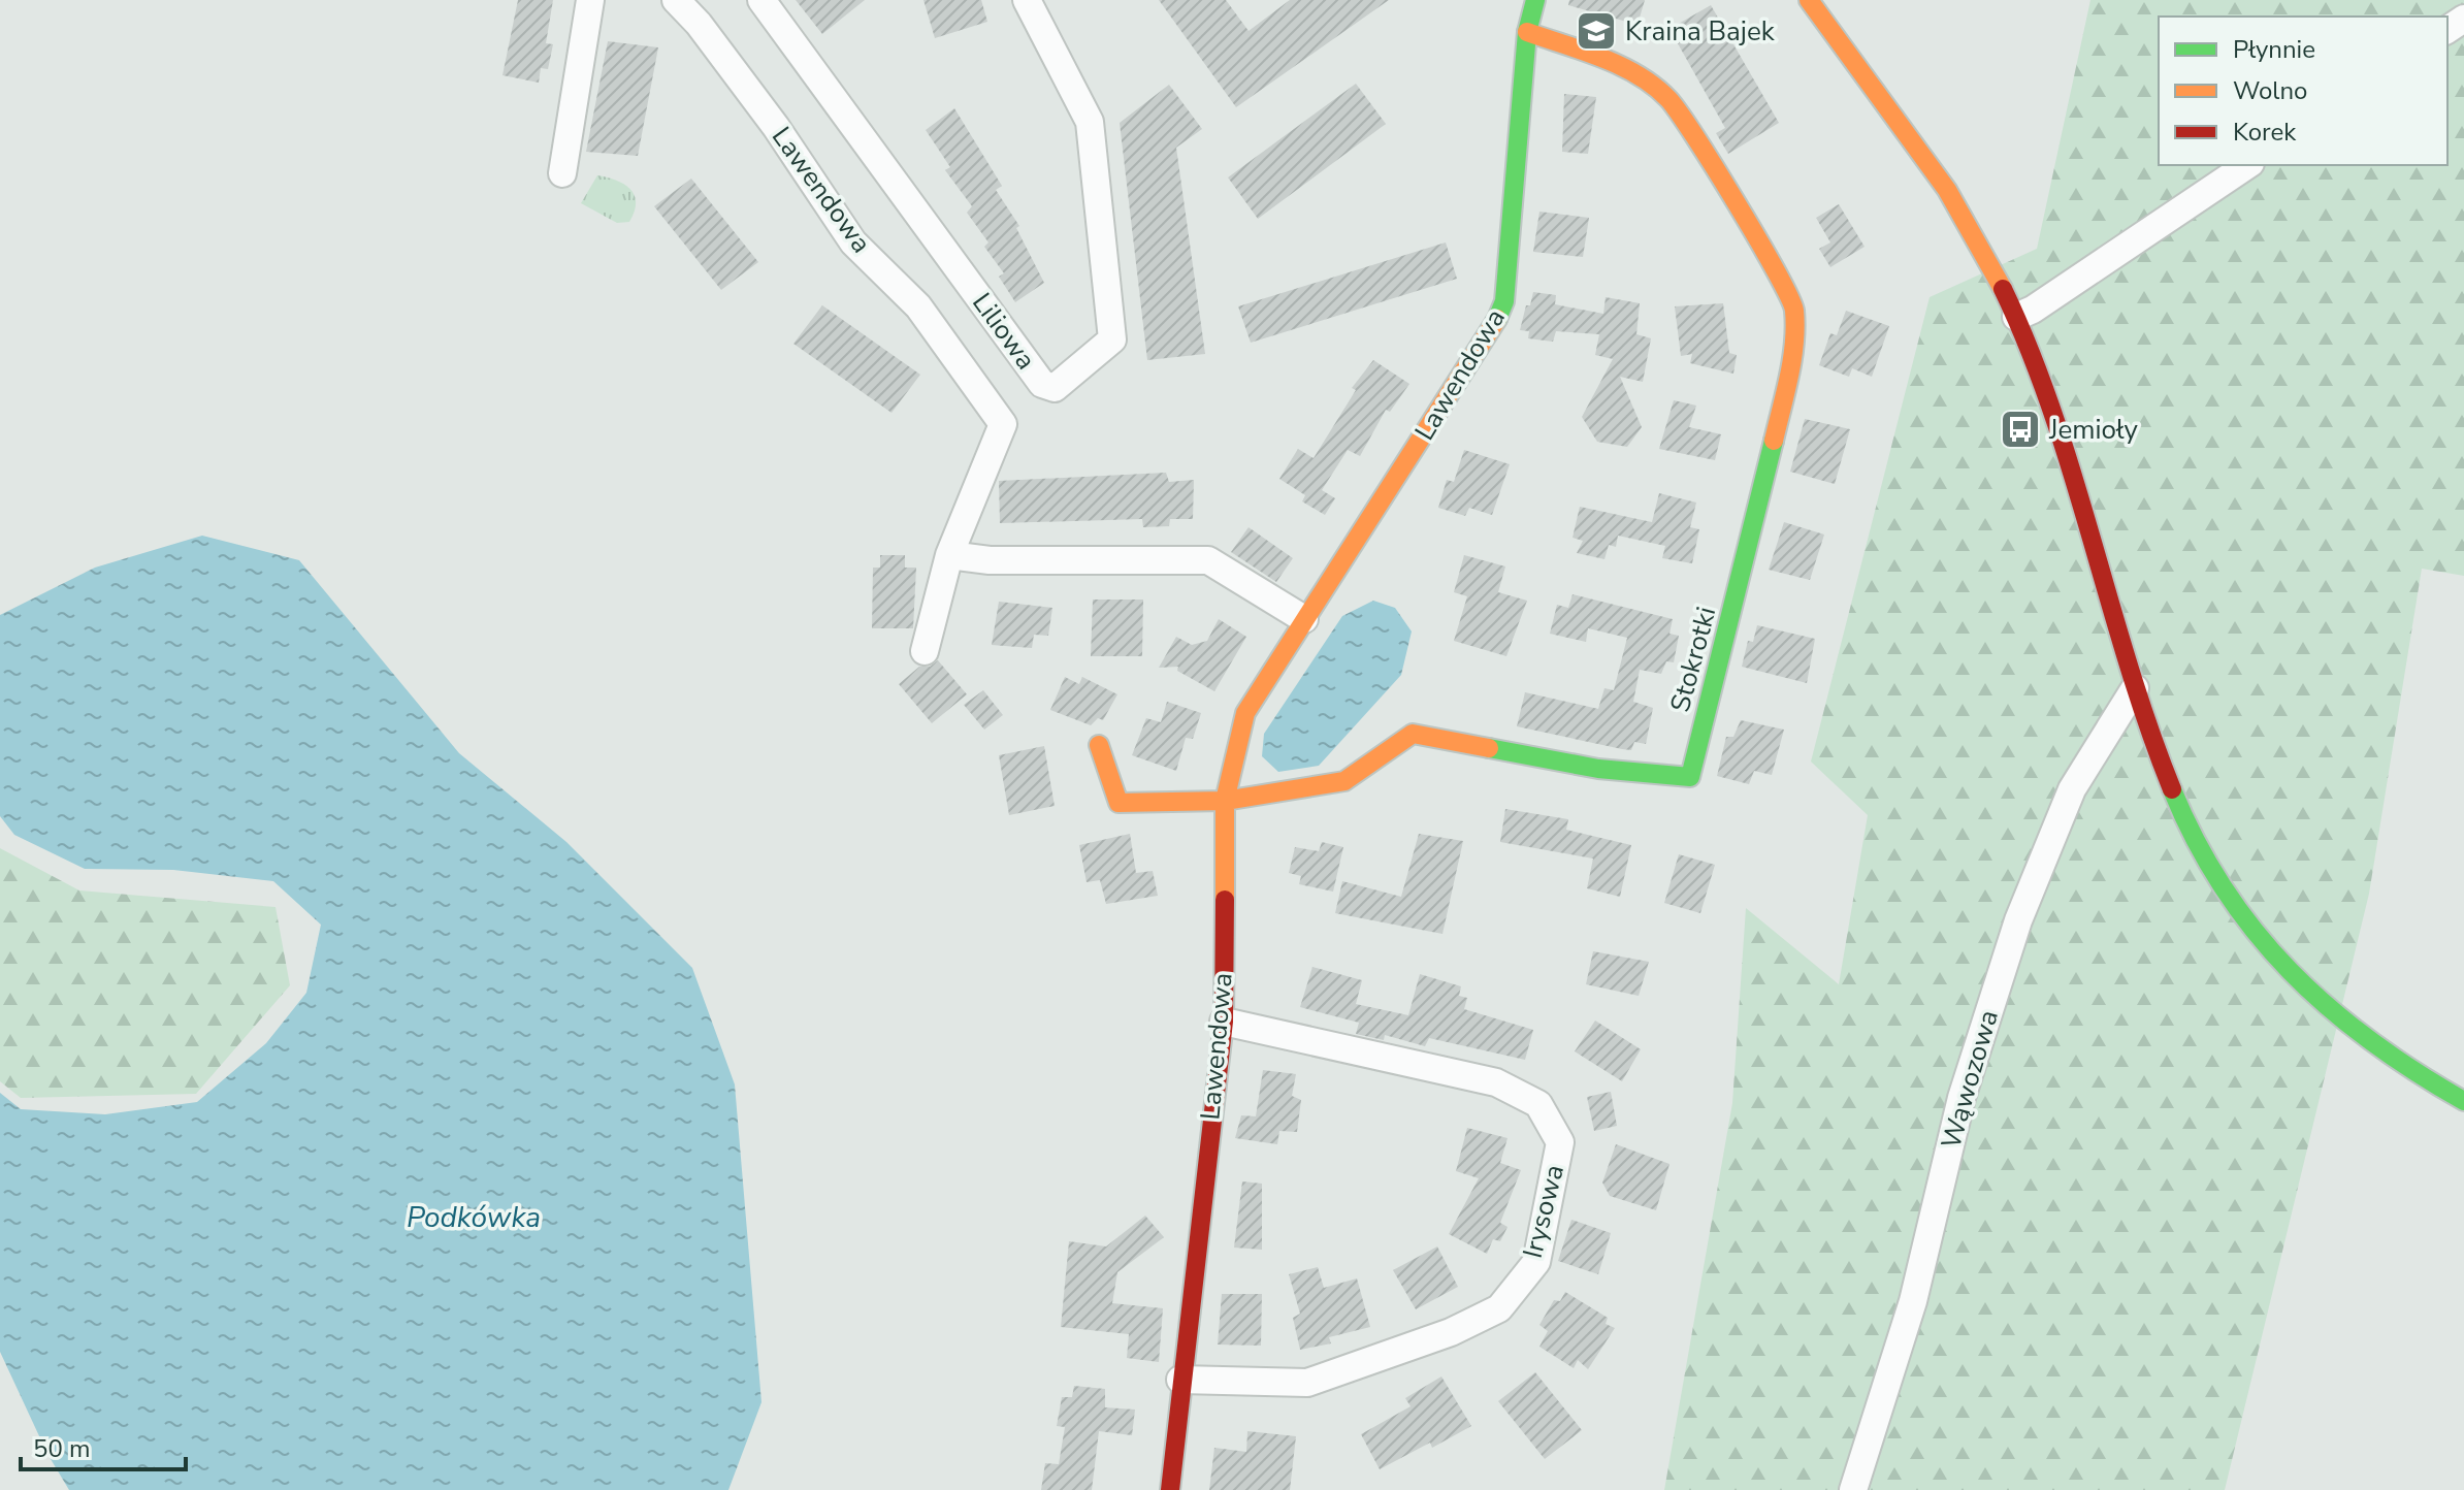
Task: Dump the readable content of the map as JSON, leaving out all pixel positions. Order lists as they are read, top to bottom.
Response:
{
  "streets": {
    "street": [
      "Lawendowa",
      "Liliowa",
      "Stokrotki",
      "Wąwozowa",
      "Irysowa"
    ]
  },
  "crossings": [
    ["Lawendowa", "Stokrotki"],
    ["Lawendowa", "Irysowa"]
  ],
  "water": ["Podkówka"],
  "places": {
    "school or university": ["Kraina Bajek"],
    "bus stop": ["Jemioły"]
  },
  "legend": ["Płynnie", "Wolno", "Korek"],
  "scale_bar": "50 m"
}
